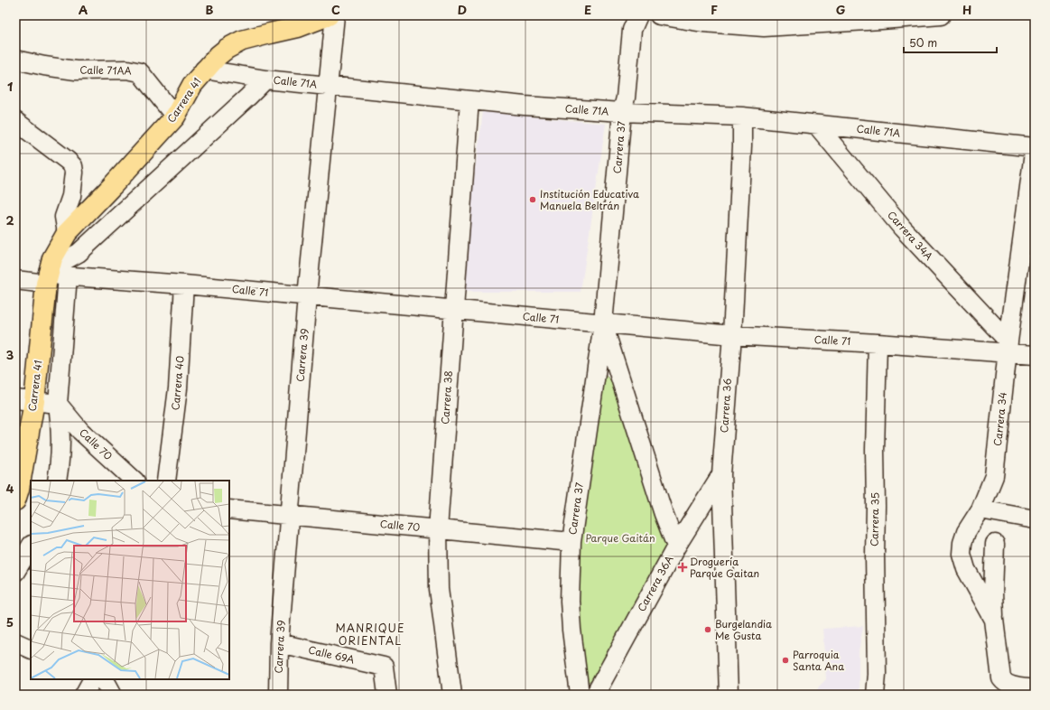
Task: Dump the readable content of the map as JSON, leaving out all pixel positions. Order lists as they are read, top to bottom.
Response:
{
  "streets": {
    "main road": ["Carrera 41"],
    "street": [
      "Calle 71AA",
      "Calle 71A",
      "Carrera 37",
      "Carrera 34A",
      "Calle 71",
      "Carrera 39",
      "Carrera 40",
      "Carrera 38",
      "Carrera 36",
      "Carrera 34",
      "Calle 70",
      "Carrera 35",
      "Carrera 36A",
      "Calle 69A"
    ]
  },
  "crossings": [
    ["Calle 71AA", "Carrera 41"],
    ["Calle 71A", "Carrera 41"],
    ["Calle 71A", "Carrera 37"],
    ["Calle 71A", "Carrera 34A"],
    ["Calle 71A", "Carrera 39"],
    ["Calle 71A", "Carrera 38"],
    ["Calle 71A", "Carrera 36"],
    ["Calle 71A", "Carrera 34"],
    ["Carrera 41", "Calle 71"],
    ["Carrera 37", "Calle 71"],
    ["Carrera 37", "Calle 70"],
    ["Carrera 37", "Carrera 36A"],
    ["Carrera 34A", "Calle 71"],
    ["Carrera 34A", "Carrera 34"],
    ["Calle 71", "Carrera 39"],
    ["Calle 71", "Carrera 40"],
    ["Calle 71", "Carrera 38"],
    ["Calle 71", "Carrera 36"],
    ["Calle 71", "Carrera 34"],
    ["Calle 71", "Carrera 35"],
    ["Carrera 39", "Calle 70"],
    ["Carrera 39", "Calle 69A"],
    ["Carrera 38", "Calle 70"],
    ["Carrera 36", "Carrera 36A"]
  ],
  "districts": ["MANRIQUE ORIENTAL"],
  "parks": ["Parque Gaitán"],
  "places": {
    "other": ["Institución Educativa Manuela Beltrán", "Burgelandia Me Gusta", "Parroquia Santa Ana"],
    "health": ["Droguería Parque Gaitan"]
  },
  "scale_bar": "50 m",
  "grid": {
    "columns": [
      "A",
      "B",
      "C",
      "D",
      "E",
      "F",
      "G",
      "H"
    ],
    "rows": [
      "1",
      "2",
      "3",
      "4",
      "5"
    ]
  }
}
